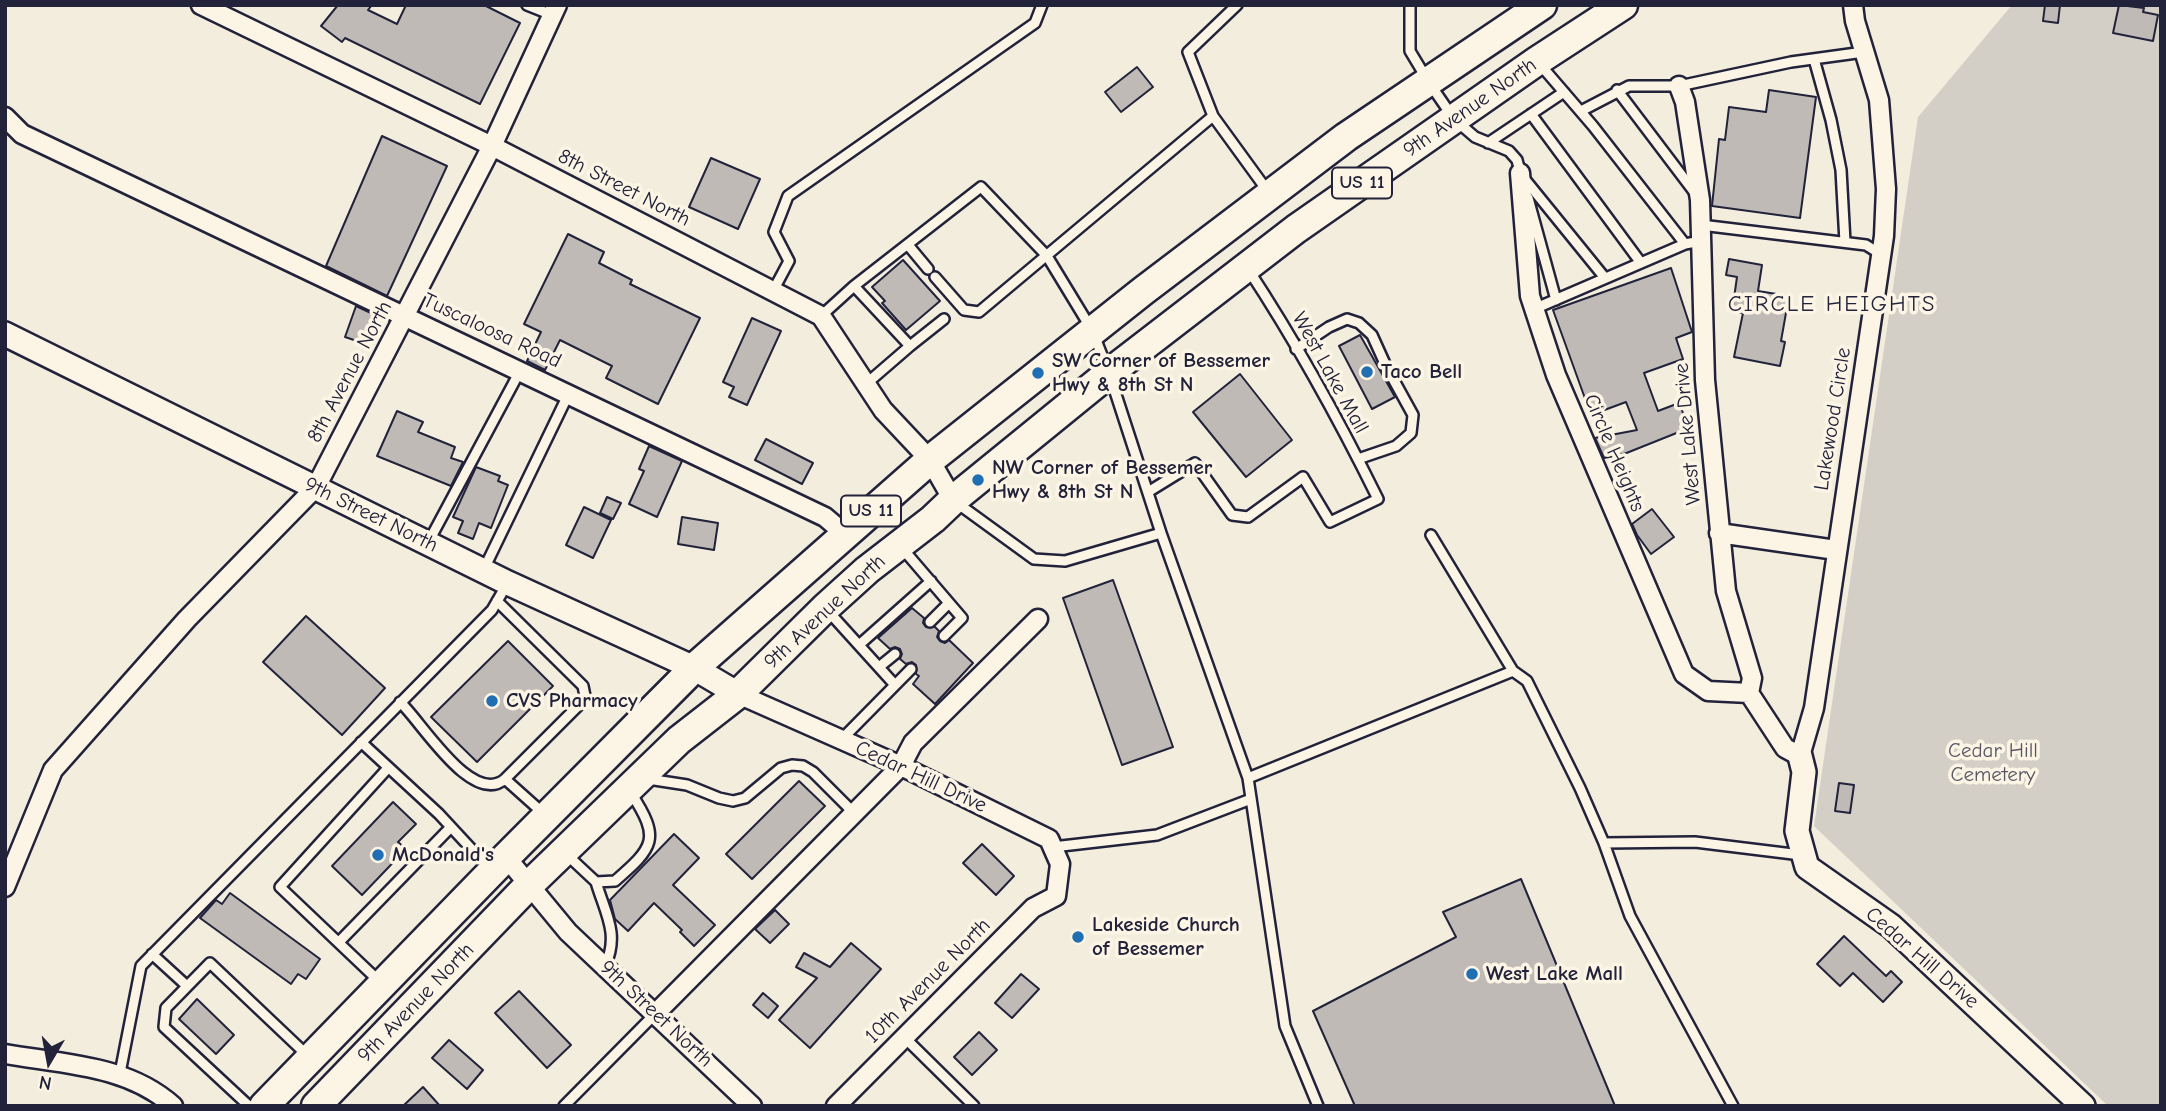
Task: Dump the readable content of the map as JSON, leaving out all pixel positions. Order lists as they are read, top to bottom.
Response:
{
  "streets": {
    "main road": ["9th Avenue North", "US 11"],
    "street": [
      "8th Street North",
      "Tuscaloosa Road",
      "8th Avenue North",
      "Lakewood Circle",
      "West Lake Drive",
      "Circle Heights",
      "9th Street North",
      "Cedar Hill Drive",
      "10th Avenue North"
    ],
    "lane": ["West Lake Mall"]
  },
  "crossings": [
    ["9th Avenue North", "8th Street North"],
    ["9th Avenue North", "Tuscaloosa Road"],
    ["9th Avenue North", "West Lake Mall"],
    ["9th Avenue North", "9th Street North"],
    ["9th Avenue North", "Cedar Hill Drive"],
    ["8th Street North", "8th Avenue North"],
    ["Tuscaloosa Road", "8th Avenue North"],
    ["8th Avenue North", "9th Street North"],
    ["Lakewood Circle", "West Lake Drive"],
    ["West Lake Drive", "Circle Heights"],
    ["9th Street North", "Cedar Hill Drive"],
    ["Cedar Hill Drive", "10th Avenue North"]
  ],
  "districts": ["CIRCLE HEIGHTS"],
  "parks": ["Cedar Hill Cemetery"],
  "places": [
    "Taco Bell",
    "SW Corner of Bessemer Hwy & 8th St N",
    "NW Corner of Bessemer Hwy & 8th St N",
    "CVS Pharmacy",
    "McDonald's",
    "Lakeside Church of Bessemer",
    "West Lake Mall"
  ],
  "north": "bottom"
}
